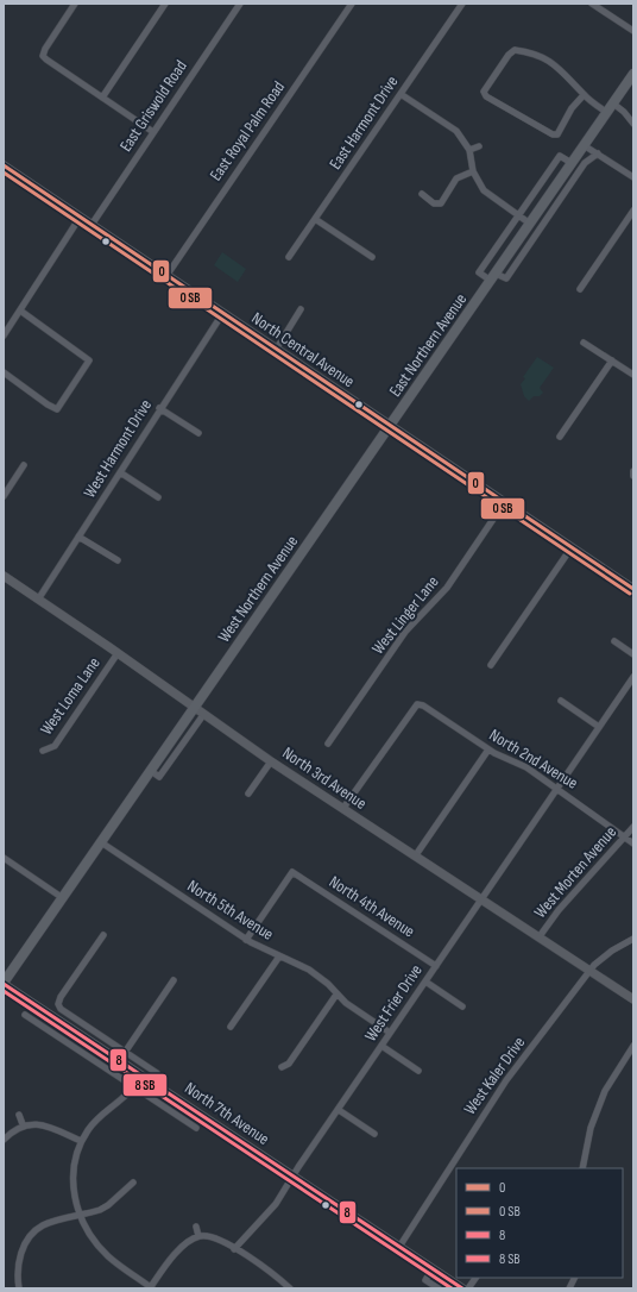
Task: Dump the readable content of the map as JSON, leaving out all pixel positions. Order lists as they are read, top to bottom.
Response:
{
  "streets": {
    "main road": [
      "East Northern Avenue",
      "North Central Avenue",
      "West Northern Avenue",
      "North 3rd Avenue",
      "North 7th Avenue"
    ],
    "street": [
      "East Griswold Road",
      "East Harmont Drive",
      "East Royal Palm Road",
      "West Harmont Drive",
      "West Linger Lane",
      "West Loma Lane",
      "North 2nd Avenue",
      "West Morten Avenue",
      "North 4th Avenue",
      "North 5th Avenue",
      "West Frier Drive",
      "West Kaler Drive"
    ]
  },
  "crossings": [
    ["East Griswold Road", "North Central Avenue"],
    ["East Royal Palm Road", "North Central Avenue"],
    ["East Northern Avenue", "North Central Avenue"],
    ["East Northern Avenue", "West Northern Avenue"],
    ["North Central Avenue", "West Harmont Drive"],
    ["North Central Avenue", "West Northern Avenue"],
    ["North Central Avenue", "West Linger Lane"],
    ["West Harmont Drive", "North 3rd Avenue"],
    ["West Northern Avenue", "North 3rd Avenue"],
    ["West Northern Avenue", "North 5th Avenue"],
    ["West Northern Avenue", "North 7th Avenue"],
    ["West Loma Lane", "North 3rd Avenue"],
    ["North 2nd Avenue", "North 3rd Avenue"],
    ["North 2nd Avenue", "West Morten Avenue"],
    ["North 2nd Avenue", "West Frier Drive"],
    ["North 3rd Avenue", "West Morten Avenue"],
    ["North 3rd Avenue", "West Frier Drive"],
    ["North 3rd Avenue", "West Kaler Drive"],
    ["North 4th Avenue", "North 5th Avenue"],
    ["North 4th Avenue", "West Frier Drive"],
    ["North 5th Avenue", "West Frier Drive"],
    ["West Frier Drive", "North 7th Avenue"],
    ["West Kaler Drive", "North 7th Avenue"]
  ],
  "lines": ["transit line 0", "transit line 8"],
  "legend": [
    "0",
    "0 SB",
    "8",
    "8 SB"
  ]
}
